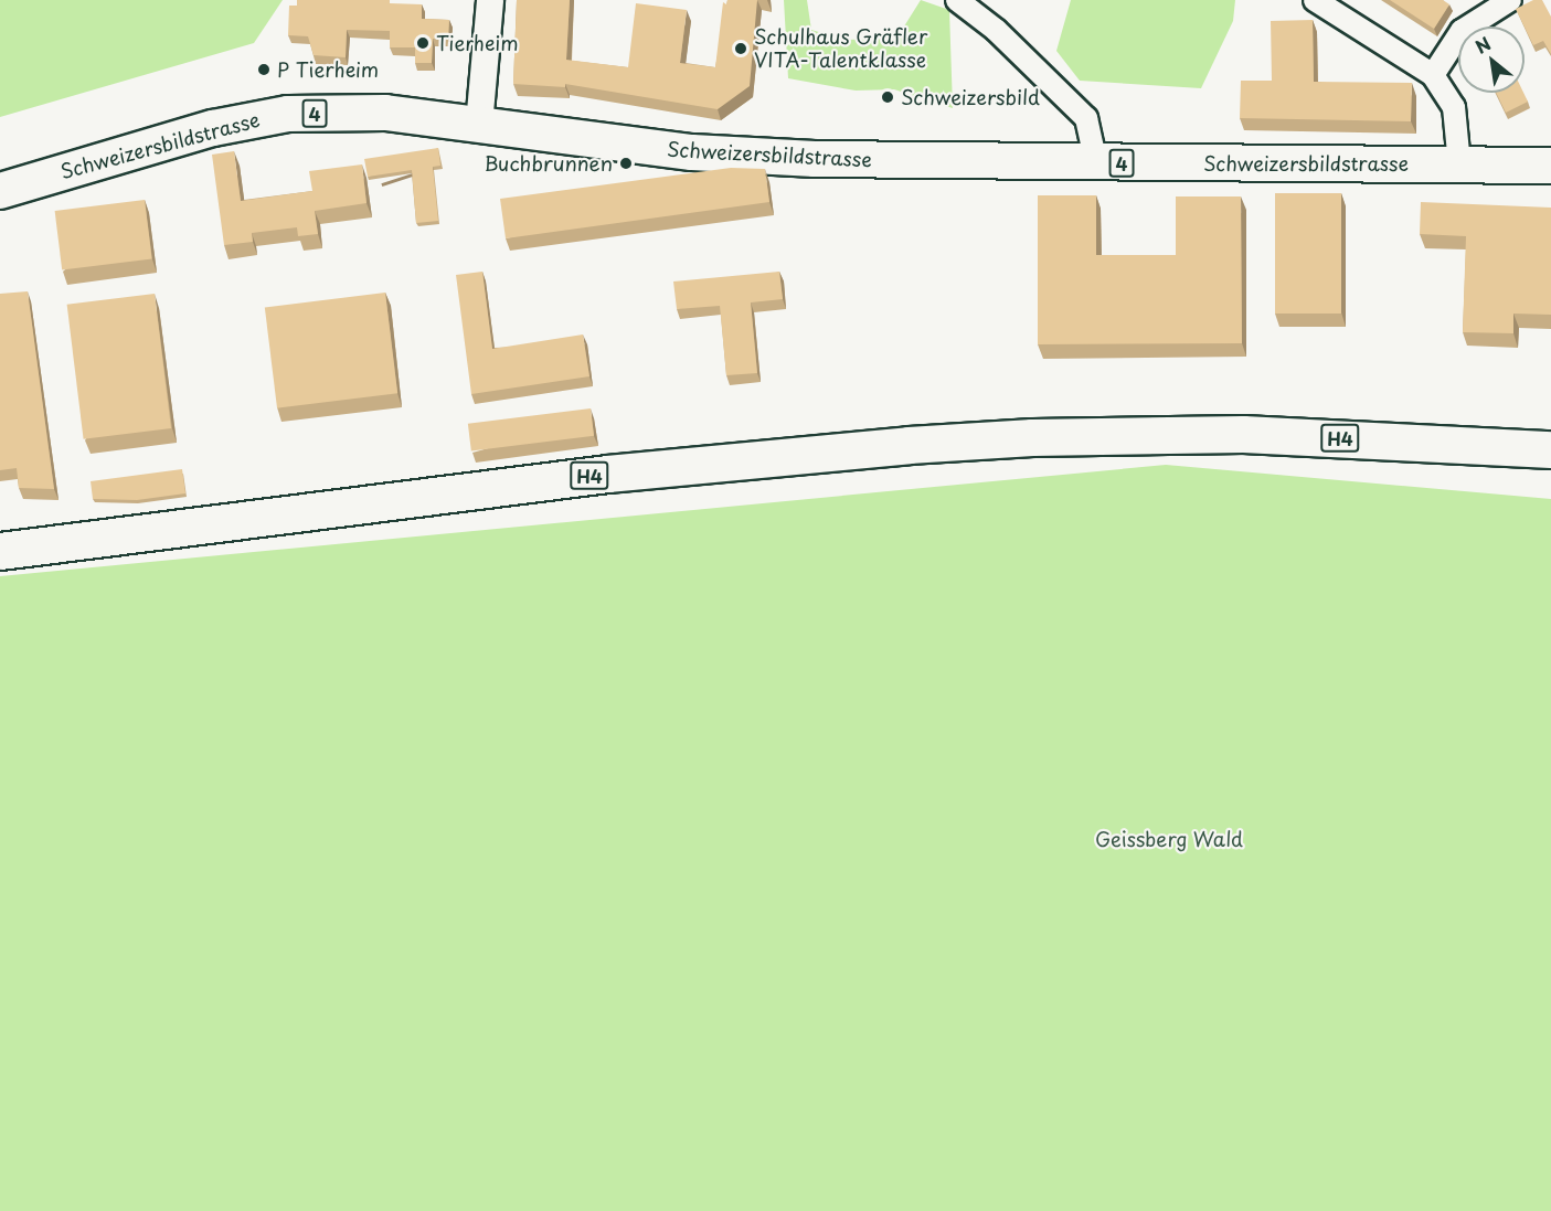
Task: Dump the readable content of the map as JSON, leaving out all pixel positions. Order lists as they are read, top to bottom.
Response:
{
  "streets": {
    "highway": ["H4"],
    "main road": ["4", "Schweizersbildstrasse"]
  },
  "parks": ["Geissberg Wald"],
  "places": [
    "Tierheim",
    "Schulhaus Gräfler VITA-Talentklasse",
    "P Tierheim",
    "Schweizersbild",
    "Buchbrunnen"
  ],
  "north": "top left"
}
